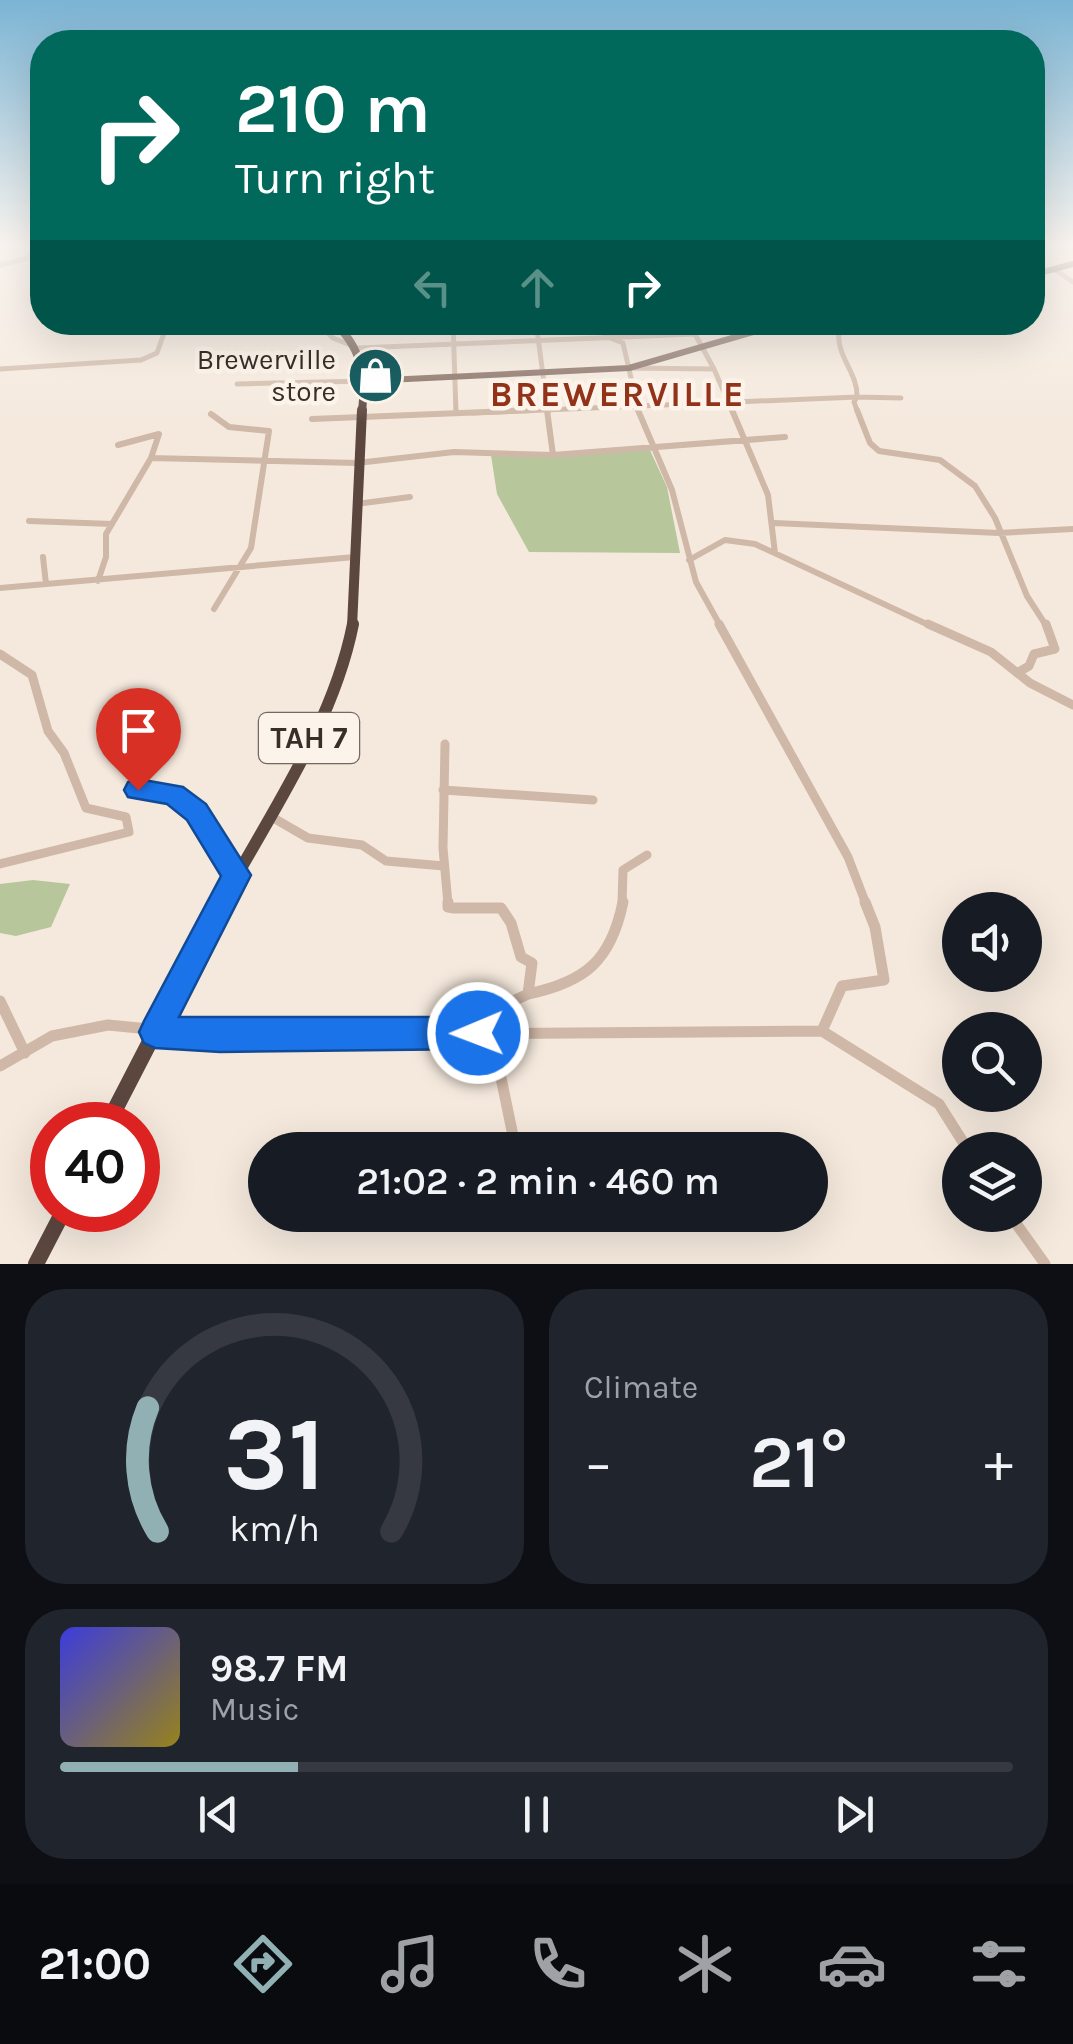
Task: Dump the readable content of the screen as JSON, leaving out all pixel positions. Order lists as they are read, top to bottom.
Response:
{
  "streets": {
    "highway": ["TAH 7"]
  },
  "districts": ["BREWERVILLE"],
  "places": {
    "shop": ["Brewerville store"]
  },
  "page": {
    "turn": ["210 m", "Turn right"],
    "limit": "40",
    "trip": "21:02 · 2 min · 460 m",
    "tile": "Climate",
    "heat": ["−", "21°", "+"],
    "song": ["98.7 FM", "Music"],
    "tabs": "21:00",
    "gauge": ["31", "km/h"]
  }
}
